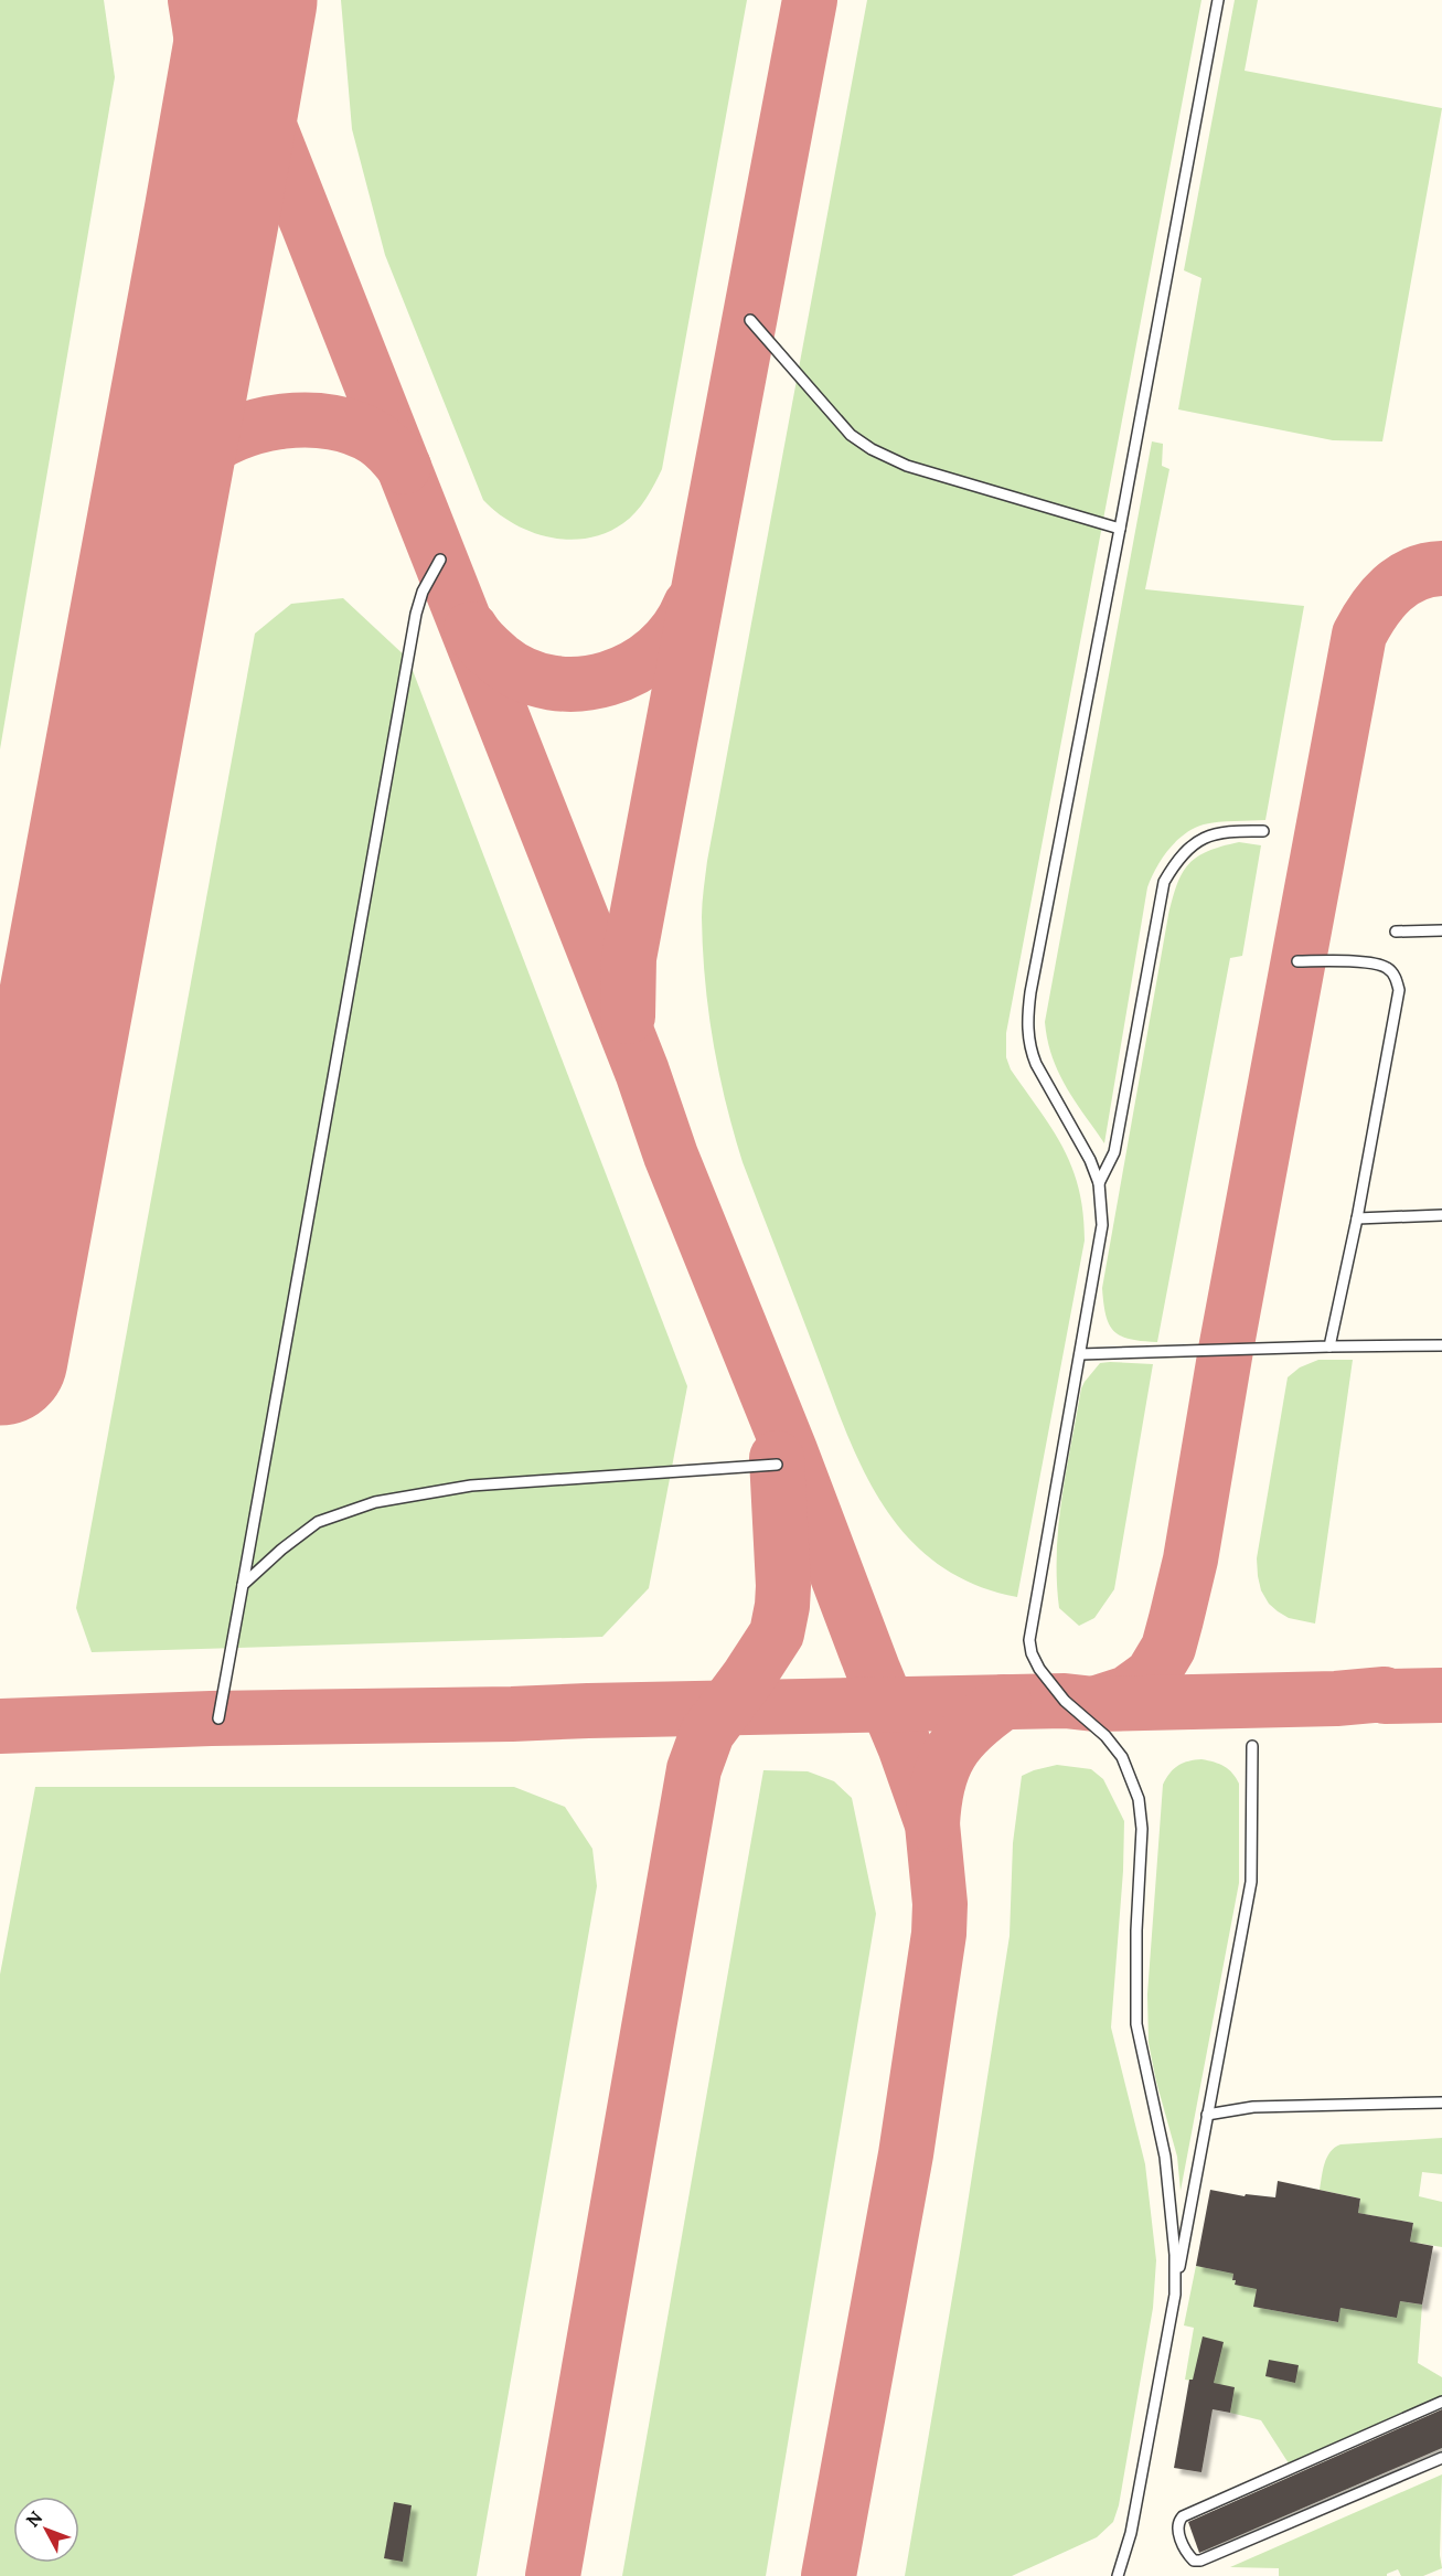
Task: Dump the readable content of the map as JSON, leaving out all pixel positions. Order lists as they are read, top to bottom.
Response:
{
  "north": "top left"
}
